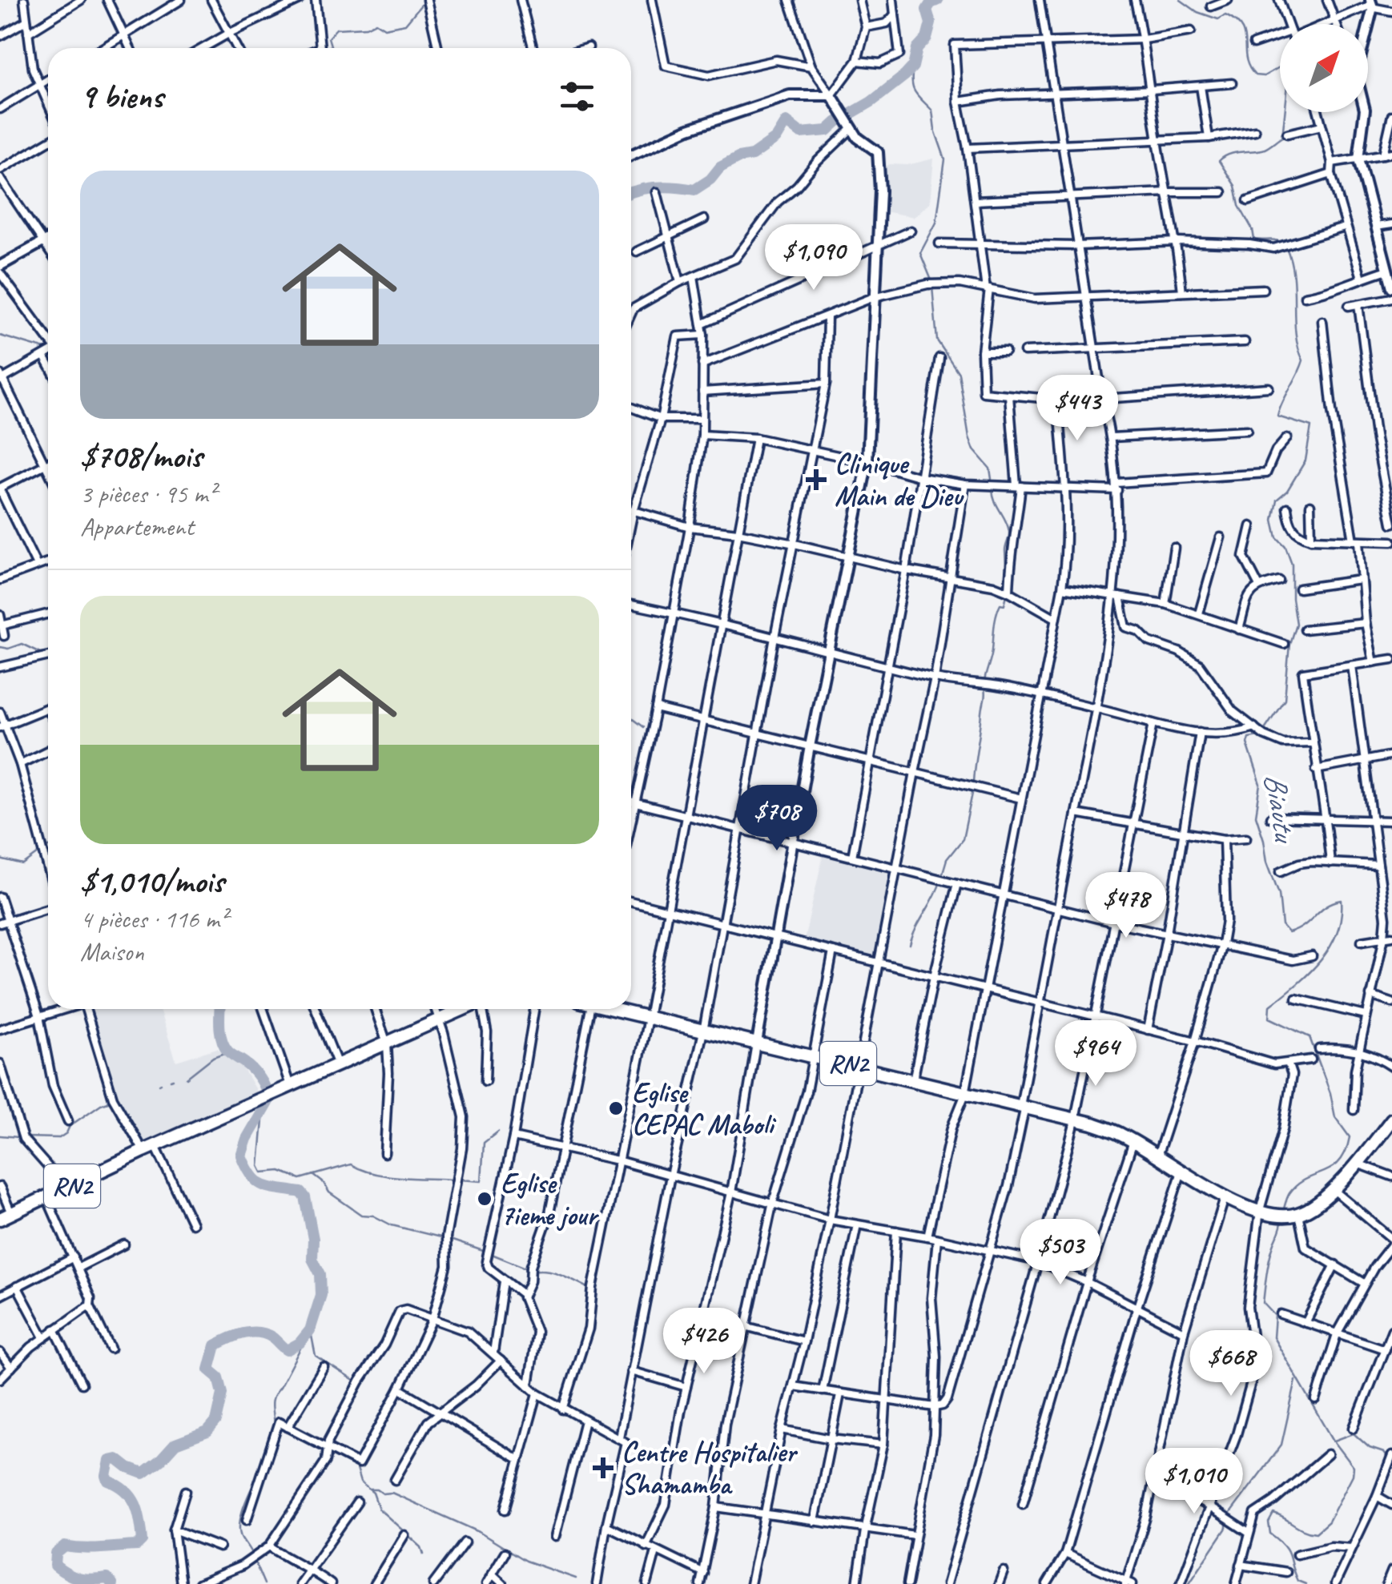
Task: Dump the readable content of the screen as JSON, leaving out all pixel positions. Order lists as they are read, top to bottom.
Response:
{
  "streets": {
    "highway": ["RN2"]
  },
  "water": ["Biautu"],
  "places": {
    "health": ["Clinique Main de Dieu", "Centre Hospitalier Shamamba"],
    "other": ["Eglise CEPAC Maboli", "Eglise 7ieme jour"]
  },
  "north": "top right",
  "page": {
    "heading": "9 biens",
    "list": [
      {
        "name": "$708/mois",
        "note": "3 pièces · 95 m² · Appartement"
      },
      {
        "name": "$1,010/mois",
        "note": "4 pièces · 116 m² · Maison"
      }
    ],
    "price": [
      "$1,090",
      "$443",
      "$708",
      "$478",
      "$964",
      "$503",
      "$426",
      "$668",
      "$1,010"
    ]
  }
}
